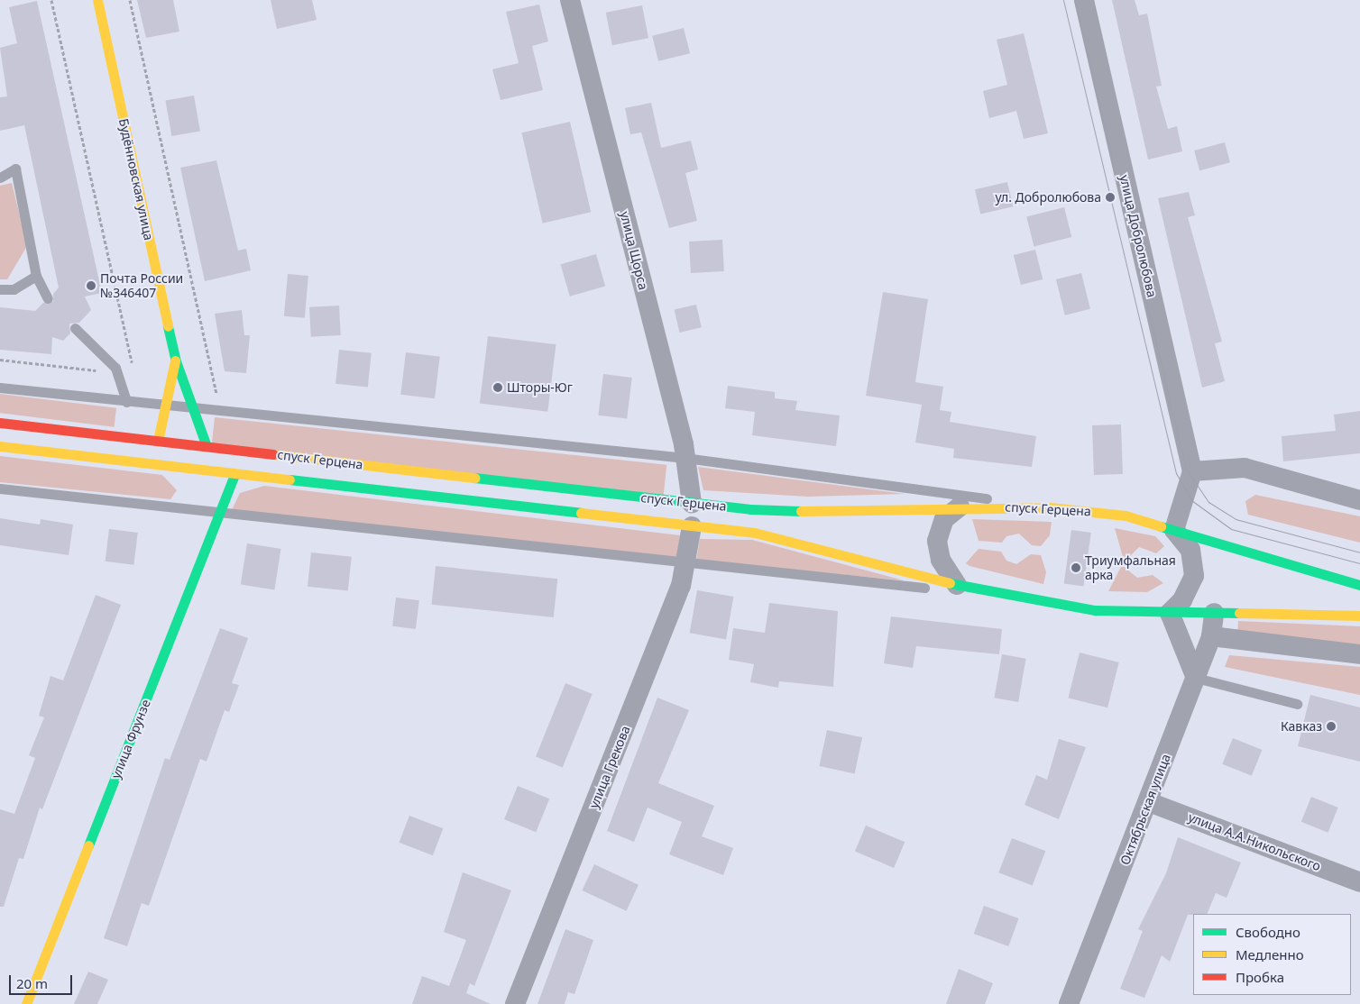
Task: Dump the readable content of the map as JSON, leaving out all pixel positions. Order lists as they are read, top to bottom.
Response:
{
  "streets": {
    "main road": ["Будённовская улица", "спуск Герцена", "улица Фрунзе"],
    "street": [
      "улица Добролюбова",
      "улица Щорса",
      "улица Грекова",
      "Октябрьская улица",
      "улица А.А.Никольского"
    ]
  },
  "crossings": [
    ["Будённовская улица", "спуск Герцена"],
    ["улица Щорса", "спуск Герцена"],
    ["спуск Герцена", "улица Фрунзе"],
    ["спуск Герцена", "улица Грекова"],
    ["спуск Герцена", "Октябрьская улица"],
    ["Октябрьская улица", "улица А.А.Никольского"]
  ],
  "places": [
    "ул. Добролюбова",
    "Почта России №346407",
    "Шторы-Юг",
    "Триумфальная арка",
    "Кавказ"
  ],
  "legend": ["Свободно", "Медленно", "Пробка"],
  "scale_bar": "20 m"
}
